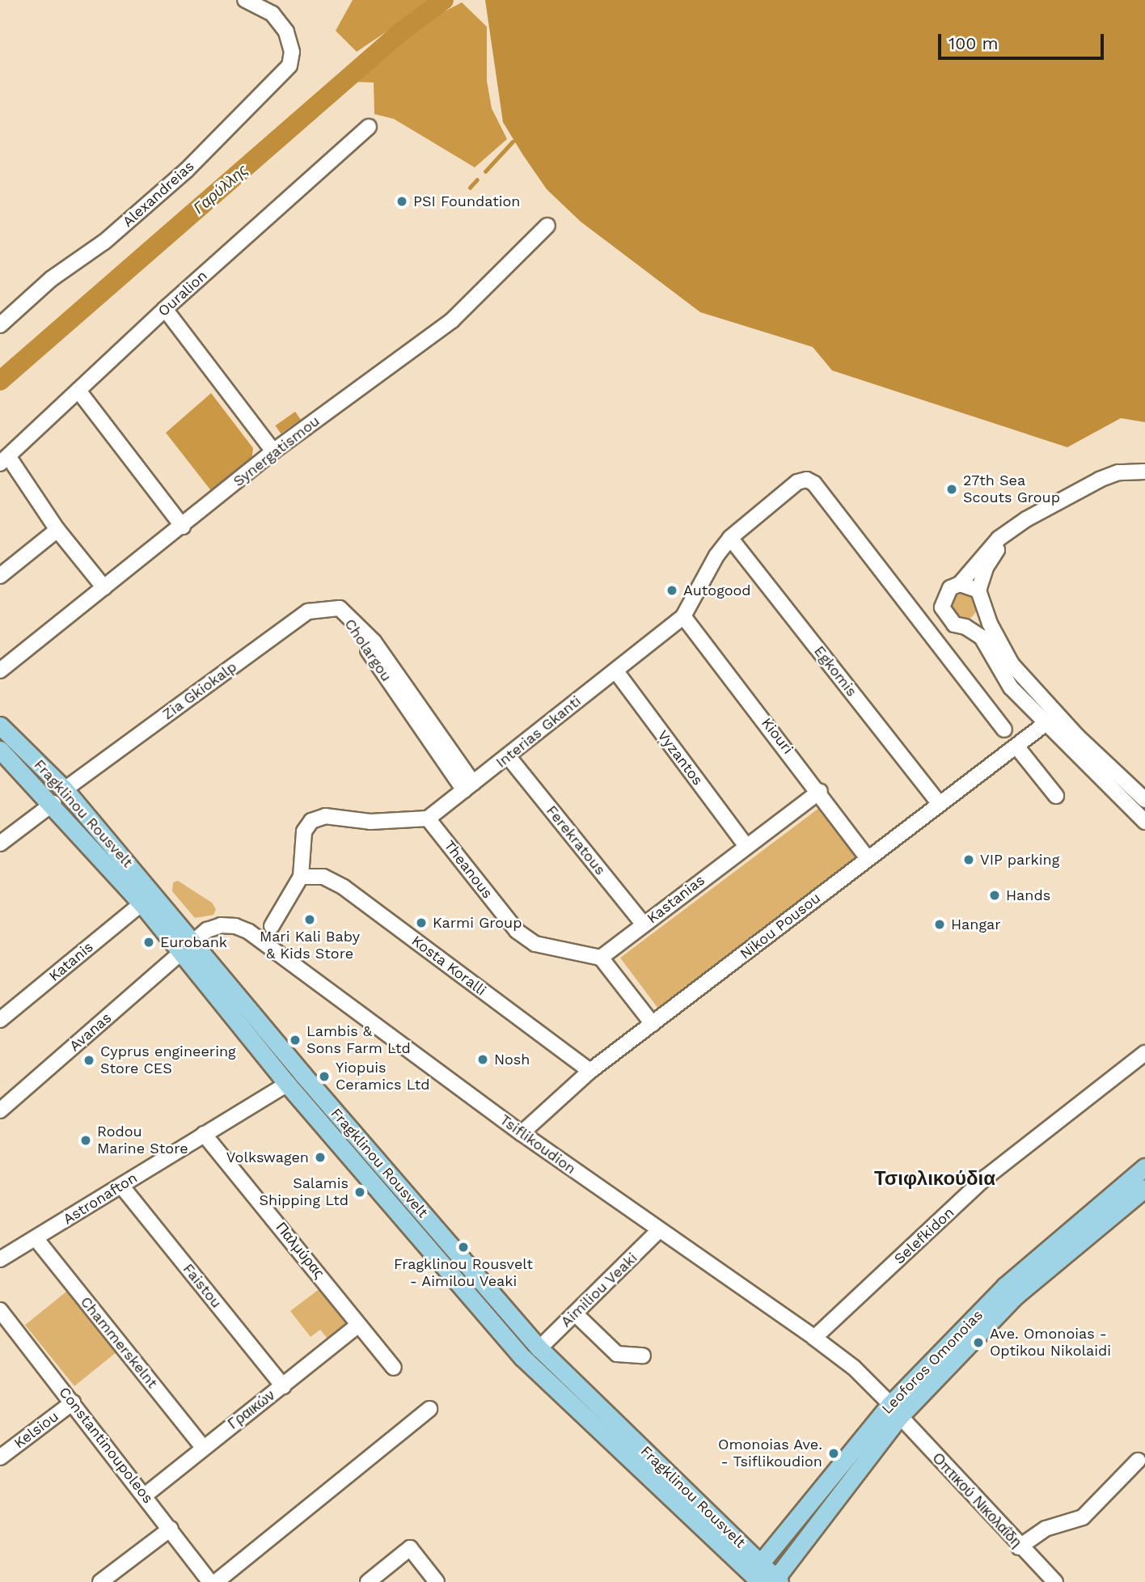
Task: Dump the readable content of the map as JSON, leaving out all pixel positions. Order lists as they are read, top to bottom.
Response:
{
  "streets": {
    "main road": ["Fragklinou Rousvelt", "Leoforos Omonoias"],
    "street": [
      "Alexandreias",
      "Ouralion",
      "Synergatismou",
      "Cholargou",
      "Egkomis",
      "Zia Gkiokalp",
      "Interias Gkanti",
      "Kiouri",
      "Vyzantos",
      "Ferekratous",
      "Theanous",
      "Kastanias",
      "Nikou Pousou",
      "Katanis",
      "Kosta Koralli",
      "Avanas",
      "Tsiflikoudion",
      "Astronafton",
      "Selefkidon",
      "Παλμύρας",
      "Faistou",
      "Aimiliou Veaki",
      "Chammerskelnt",
      "Γραικών",
      "Kelsiou",
      "Constantinoupoleos",
      "Οπτικού Νικολαΐδη"
    ]
  },
  "crossings": [
    ["Cholargou", "Zia Gkiokalp"],
    ["Cholargou", "Interias Gkanti"],
    ["Egkomis", "Interias Gkanti"],
    ["Egkomis", "Nikou Pousou"],
    ["Zia Gkiokalp", "Fragklinou Rousvelt"],
    ["Interias Gkanti", "Kiouri"],
    ["Interias Gkanti", "Vyzantos"],
    ["Interias Gkanti", "Ferekratous"],
    ["Interias Gkanti", "Theanous"],
    ["Kiouri", "Kastanias"],
    ["Kiouri", "Nikou Pousou"],
    ["Vyzantos", "Kastanias"],
    ["Fragklinou Rousvelt", "Katanis"],
    ["Fragklinou Rousvelt", "Avanas"],
    ["Fragklinou Rousvelt", "Tsiflikoudion"],
    ["Fragklinou Rousvelt", "Astronafton"],
    ["Fragklinou Rousvelt", "Aimiliou Veaki"],
    ["Fragklinou Rousvelt", "Leoforos Omonoias"],
    ["Ferekratous", "Kastanias"],
    ["Theanous", "Kastanias"],
    ["Nikou Pousou", "Kosta Koralli"],
    ["Nikou Pousou", "Tsiflikoudion"],
    ["Avanas", "Tsiflikoudion"],
    ["Tsiflikoudion", "Selefkidon"],
    ["Tsiflikoudion", "Aimiliou Veaki"],
    ["Tsiflikoudion", "Leoforos Omonoias"],
    ["Tsiflikoudion", "Οπτικού Νικολαΐδη"],
    ["Astronafton", "Παλμύρας"],
    ["Astronafton", "Faistou"],
    ["Astronafton", "Chammerskelnt"],
    ["Παλμύρας", "Γραικών"],
    ["Faistou", "Γραικών"],
    ["Chammerskelnt", "Γραικών"],
    ["Leoforos Omonoias", "Οπτικού Νικολαΐδη"],
    ["Γραικών", "Constantinoupoleos"],
    ["Kelsiou", "Constantinoupoleos"]
  ],
  "districts": ["Τσιφλικούδια"],
  "water": ["Γαρύλλης"],
  "places": [
    "PSI Foundation",
    "27th Sea Scouts Group",
    "Autogood",
    "VIP parking",
    "Hands",
    "Mari Kali Baby & Kids Store",
    "Karmi Group",
    "Hangar",
    "Eurobank",
    "Lambis & Sons Farm Ltd",
    "Nosh",
    "Cyprus engineering Store CES",
    "Yiopuis Ceramics Ltd",
    "Rodou Marine Store",
    "Volkswagen",
    "Salamis Shipping Ltd",
    "Fragklinou Rousvelt - Aimilou Veaki",
    "Ave. Omonoias - Optikou Nikolaidi",
    "Omonoias Ave. - Tsiflikoudion"
  ],
  "scale_bar": "100 m"
}
